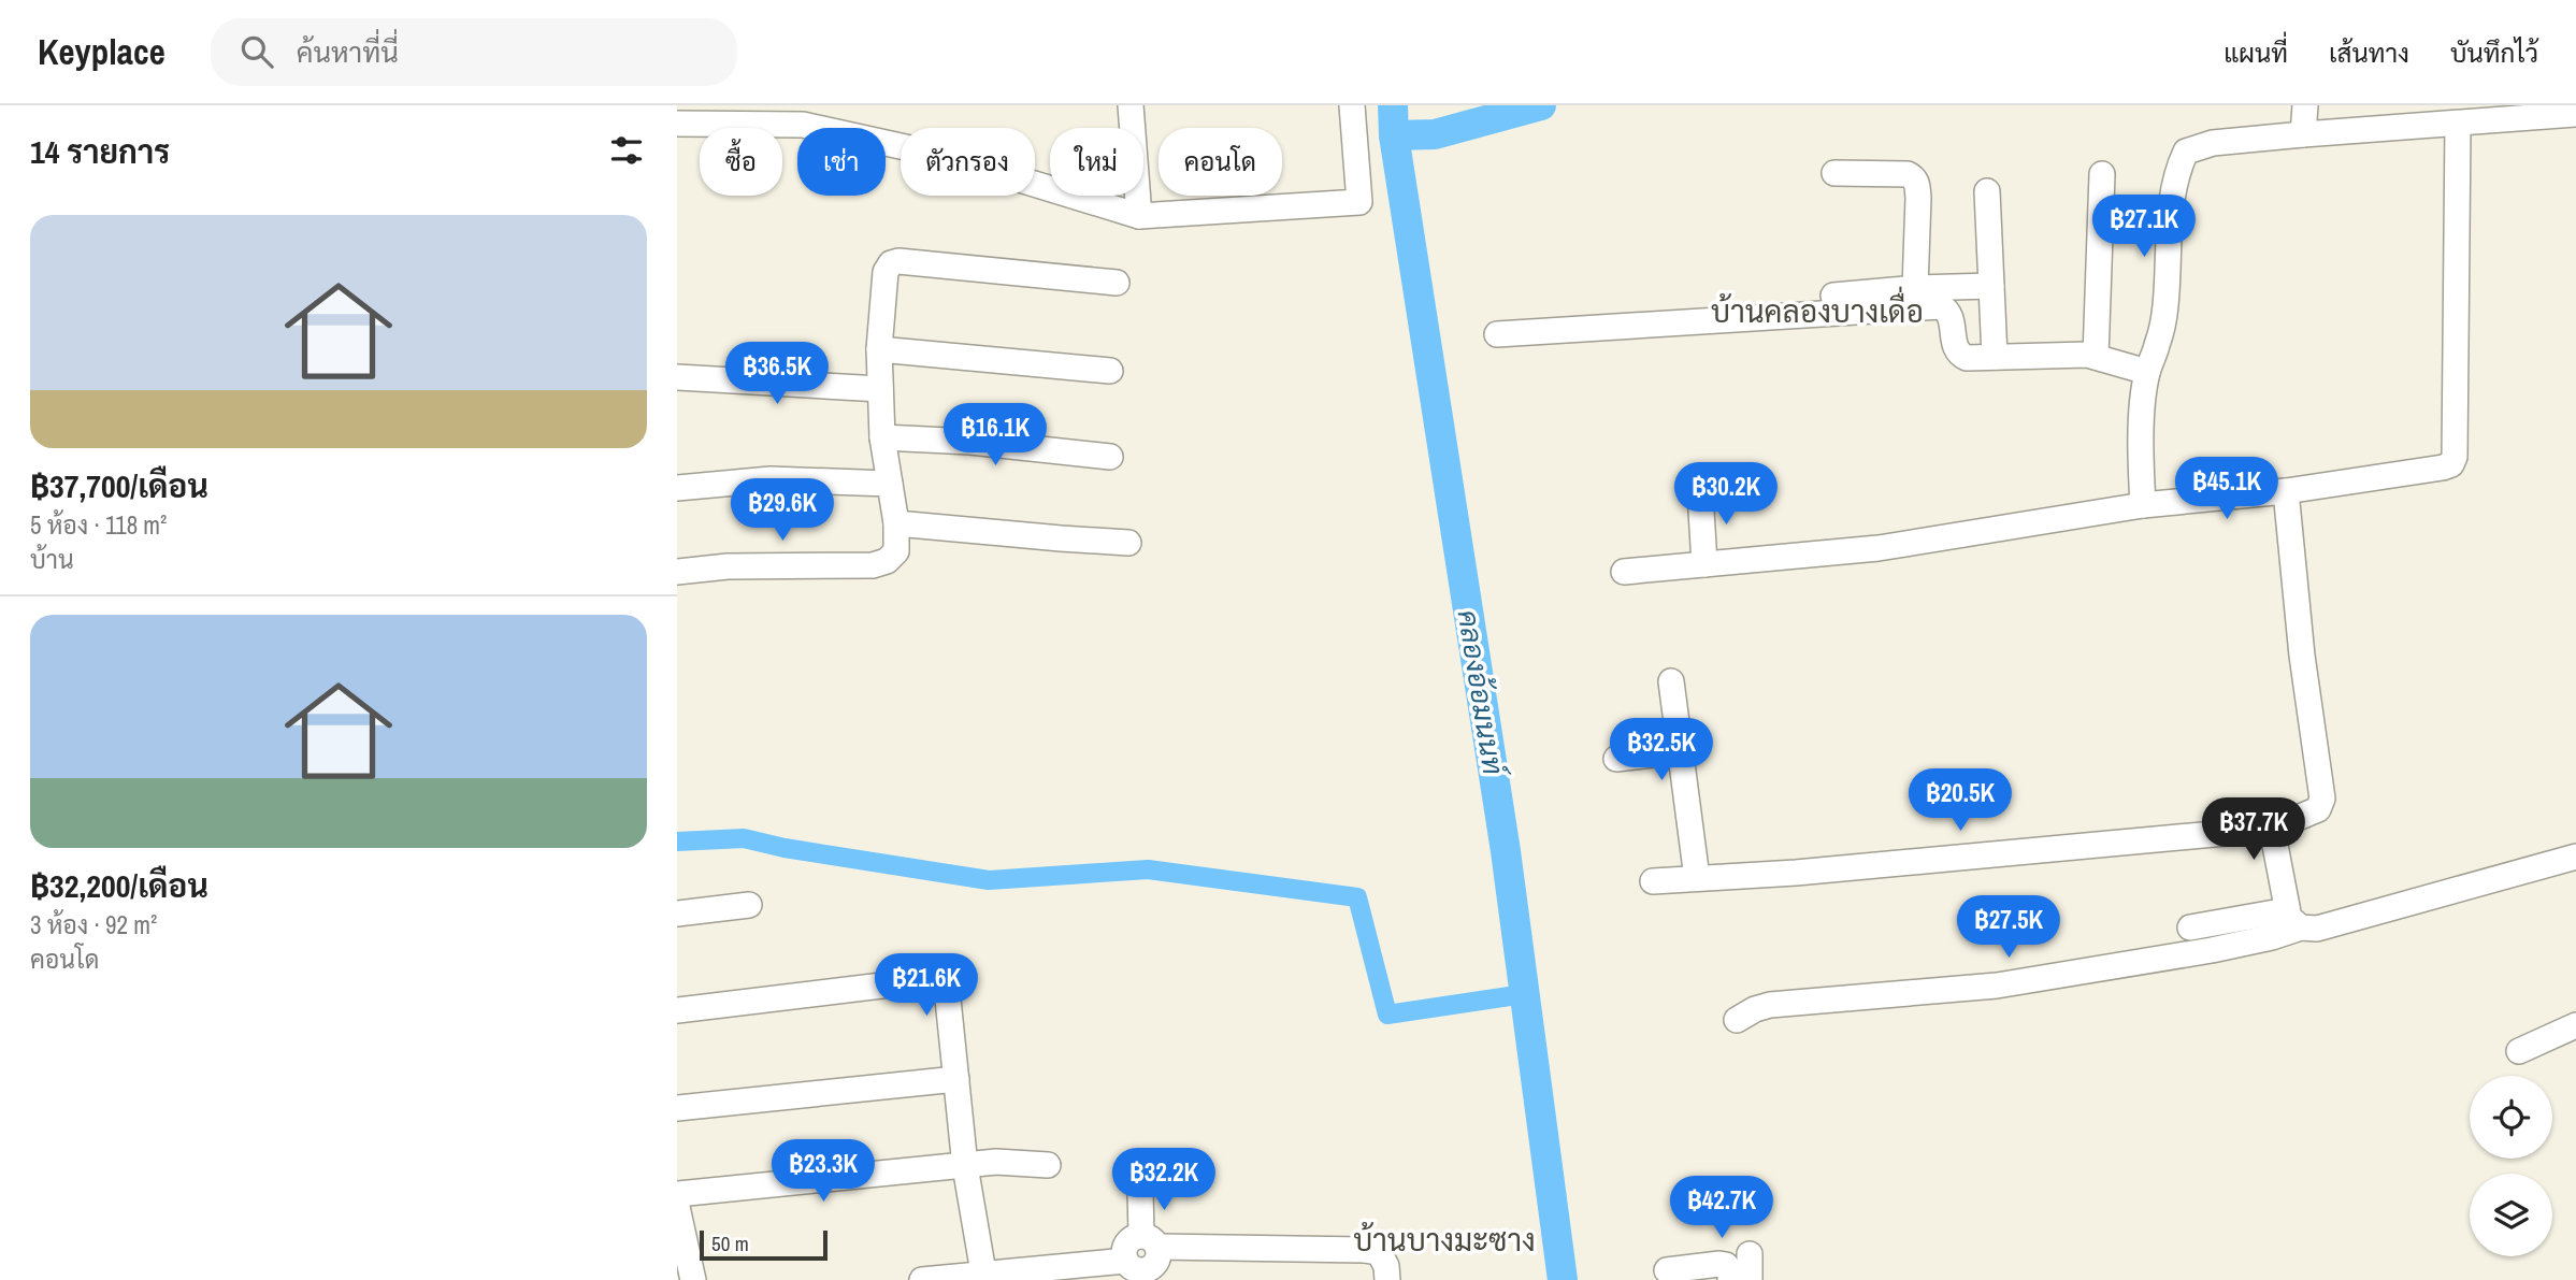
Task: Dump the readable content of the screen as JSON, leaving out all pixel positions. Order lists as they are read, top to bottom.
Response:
{
  "districts": ["บ้านคลองบางเดื่อ", "บ้านบางมะซาง"],
  "water": ["คลองอ้อมนนท์"],
  "scale_bar": "50 m",
  "page": {
    "header": "Keyplace",
    "search": "ค้นหาที่นี่",
    "nav": ["แผนที่", "เส้นทาง", "บันทึกไว้"],
    "heading": "14 รายการ",
    "chip": [
      "ซื้อ",
      "เช่า",
      "ตัวกรอง",
      "ใหม่",
      "คอนโด"
    ],
    "price": [
      "฿27.1K",
      "฿36.5K",
      "฿16.1K",
      "฿45.1K",
      "฿30.2K",
      "฿29.6K",
      "฿32.5K",
      "฿20.5K",
      "฿37.7K",
      "฿27.5K",
      "฿21.6K",
      "฿23.3K",
      "฿32.2K",
      "฿42.7K"
    ],
    "list": [
      {
        "name": "฿37,700/เดือน",
        "note": "5 ห้อง · 118 m² · บ้าน"
      },
      {
        "name": "฿32,200/เดือน",
        "note": "3 ห้อง · 92 m² · คอนโด"
      }
    ],
    "scale": "50 m"
  }
}
